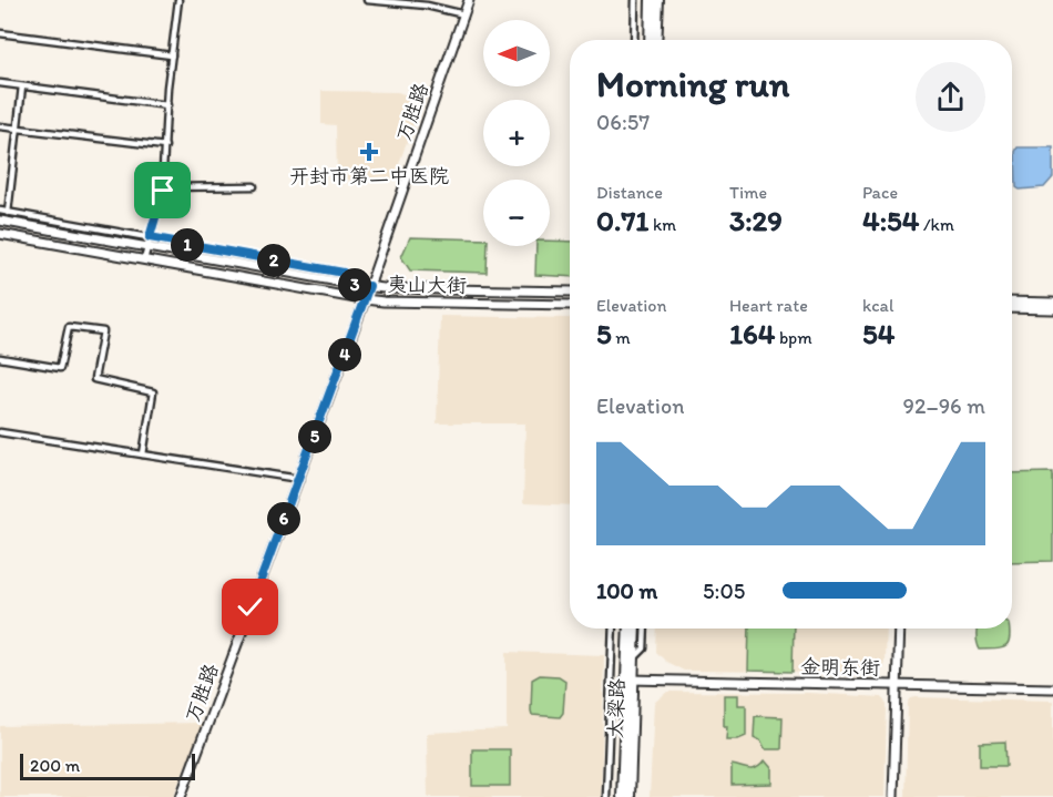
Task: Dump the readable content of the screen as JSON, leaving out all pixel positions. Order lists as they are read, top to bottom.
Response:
{
  "streets": {
    "main road": ["大梁路"],
    "street": ["万胜路", "夷山大街", "金明东街"]
  },
  "crossings": [
    ["万胜路", "夷山大街"],
    ["金明东街", "大梁路"]
  ],
  "places": {
    "health": ["开封市第二中医院"]
  },
  "scale_bar": "200 m",
  "north": "left",
  "page": {
    "map_buttons": ["+", "−"],
    "heading": ["Morning run", "06:57"],
    "stats": [
      ["Distance", "0.71 km"],
      ["Time", "3:29"],
      ["Pace", "4:54 /km"],
      ["Elevation", "5 m"],
      ["Heart rate", "164 bpm"],
      ["kcal", "54"]
    ],
    "pins": [
      "1",
      "2",
      "3",
      "4",
      "5",
      "6"
    ],
    "chart": ["Elevation", "92–96 m"],
    "list": [
      {
        "name": "100 m",
        "note": "5:05"
      }
    ],
    "scale": "200 m"
  }
}
